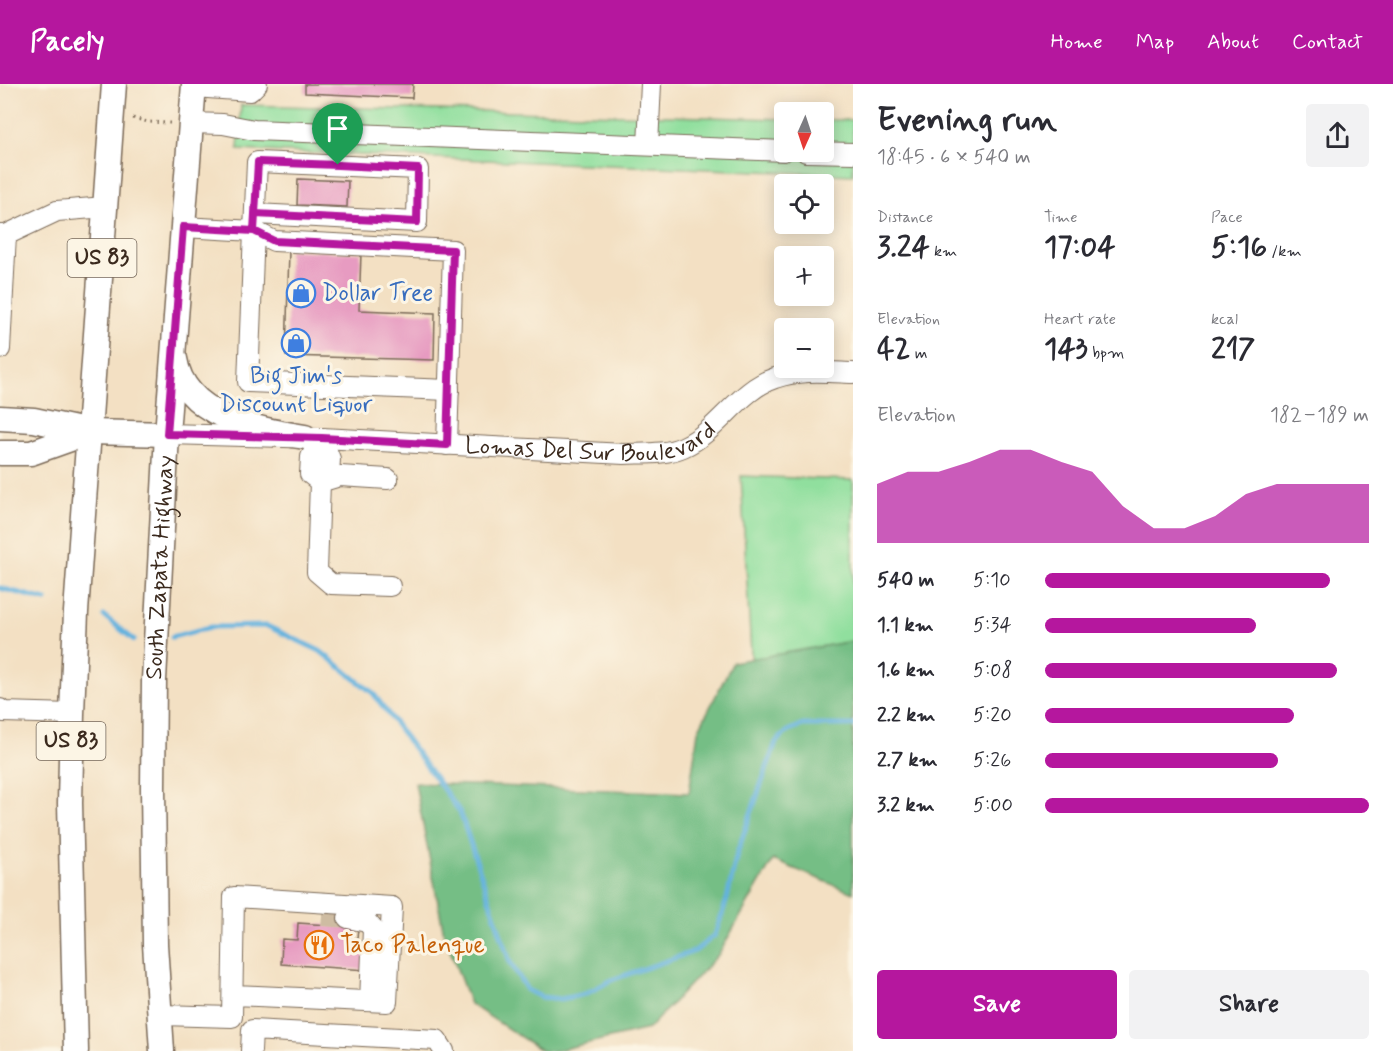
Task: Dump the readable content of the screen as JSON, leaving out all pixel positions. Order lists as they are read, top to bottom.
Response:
{
  "streets": {
    "main road": ["US 83", "Lomas Del Sur Boulevard", "South Zapata Highway"]
  },
  "crossings": [
    ["US 83", "Lomas Del Sur Boulevard"],
    ["Lomas Del Sur Boulevard", "South Zapata Highway"]
  ],
  "places": {
    "shop": ["Dollar Tree", "Big Jim's Discount Liquor"],
    "restaurant": ["Taco Palenque"]
  },
  "north": "bottom",
  "page": {
    "header": "Pacely",
    "nav": [
      "Home",
      "Map",
      "About",
      "Contact"
    ],
    "heading": ["Evening run", "18:45 · 6 × 540 m"],
    "map_buttons": ["+", "−"],
    "stats": [
      ["Distance", "3.24 km"],
      ["Time", "17:04"],
      ["Pace", "5:16 /km"],
      ["Elevation", "42 m"],
      ["Heart rate", "143 bpm"],
      ["kcal", "217"]
    ],
    "chart": ["Elevation", "182–189 m"],
    "list": [
      {
        "name": "540 m",
        "note": "5:10"
      },
      {
        "name": "1.1 km",
        "note": "5:34"
      },
      {
        "name": "1.6 km",
        "note": "5:08"
      },
      {
        "name": "2.2 km",
        "note": "5:20"
      },
      {
        "name": "2.7 km",
        "note": "5:26"
      },
      {
        "name": "3.2 km",
        "note": "5:00"
      }
    ],
    "buttons": ["Save", "Share"]
  }
}
